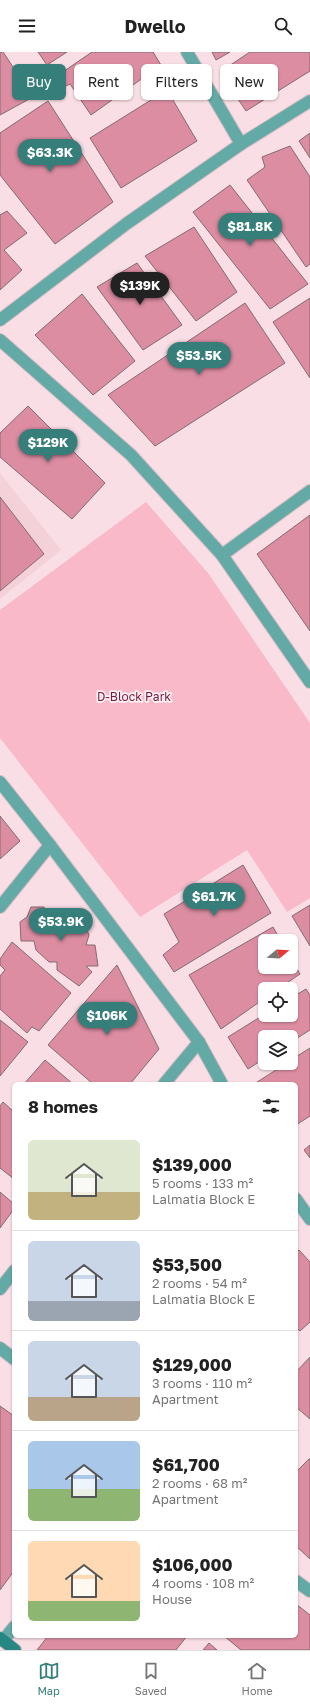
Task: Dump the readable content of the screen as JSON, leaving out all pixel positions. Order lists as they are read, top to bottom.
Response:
{
  "parks": ["D-Block Park"],
  "north": "right",
  "page": {
    "header": "Dwello",
    "chip": [
      "Buy",
      "Rent",
      "Filters",
      "New"
    ],
    "price": [
      "$63.3K",
      "$81.8K",
      "$139K",
      "$53.5K",
      "$129K",
      "$61.7K",
      "$53.9K",
      "$106K"
    ],
    "heading": "8 homes",
    "list": [
      {
        "name": "$139,000",
        "note": "5 rooms · 133 m² · Lalmatia Block E"
      },
      {
        "name": "$53,500",
        "note": "2 rooms · 54 m² · Lalmatia Block E"
      },
      {
        "name": "$129,000",
        "note": "3 rooms · 110 m² · Apartment"
      },
      {
        "name": "$61,700",
        "note": "2 rooms · 68 m² · Apartment"
      },
      {
        "name": "$106,000",
        "note": "4 rooms · 108 m² · House"
      }
    ],
    "tabs": ["Map", "Saved", "Home"]
  }
}
